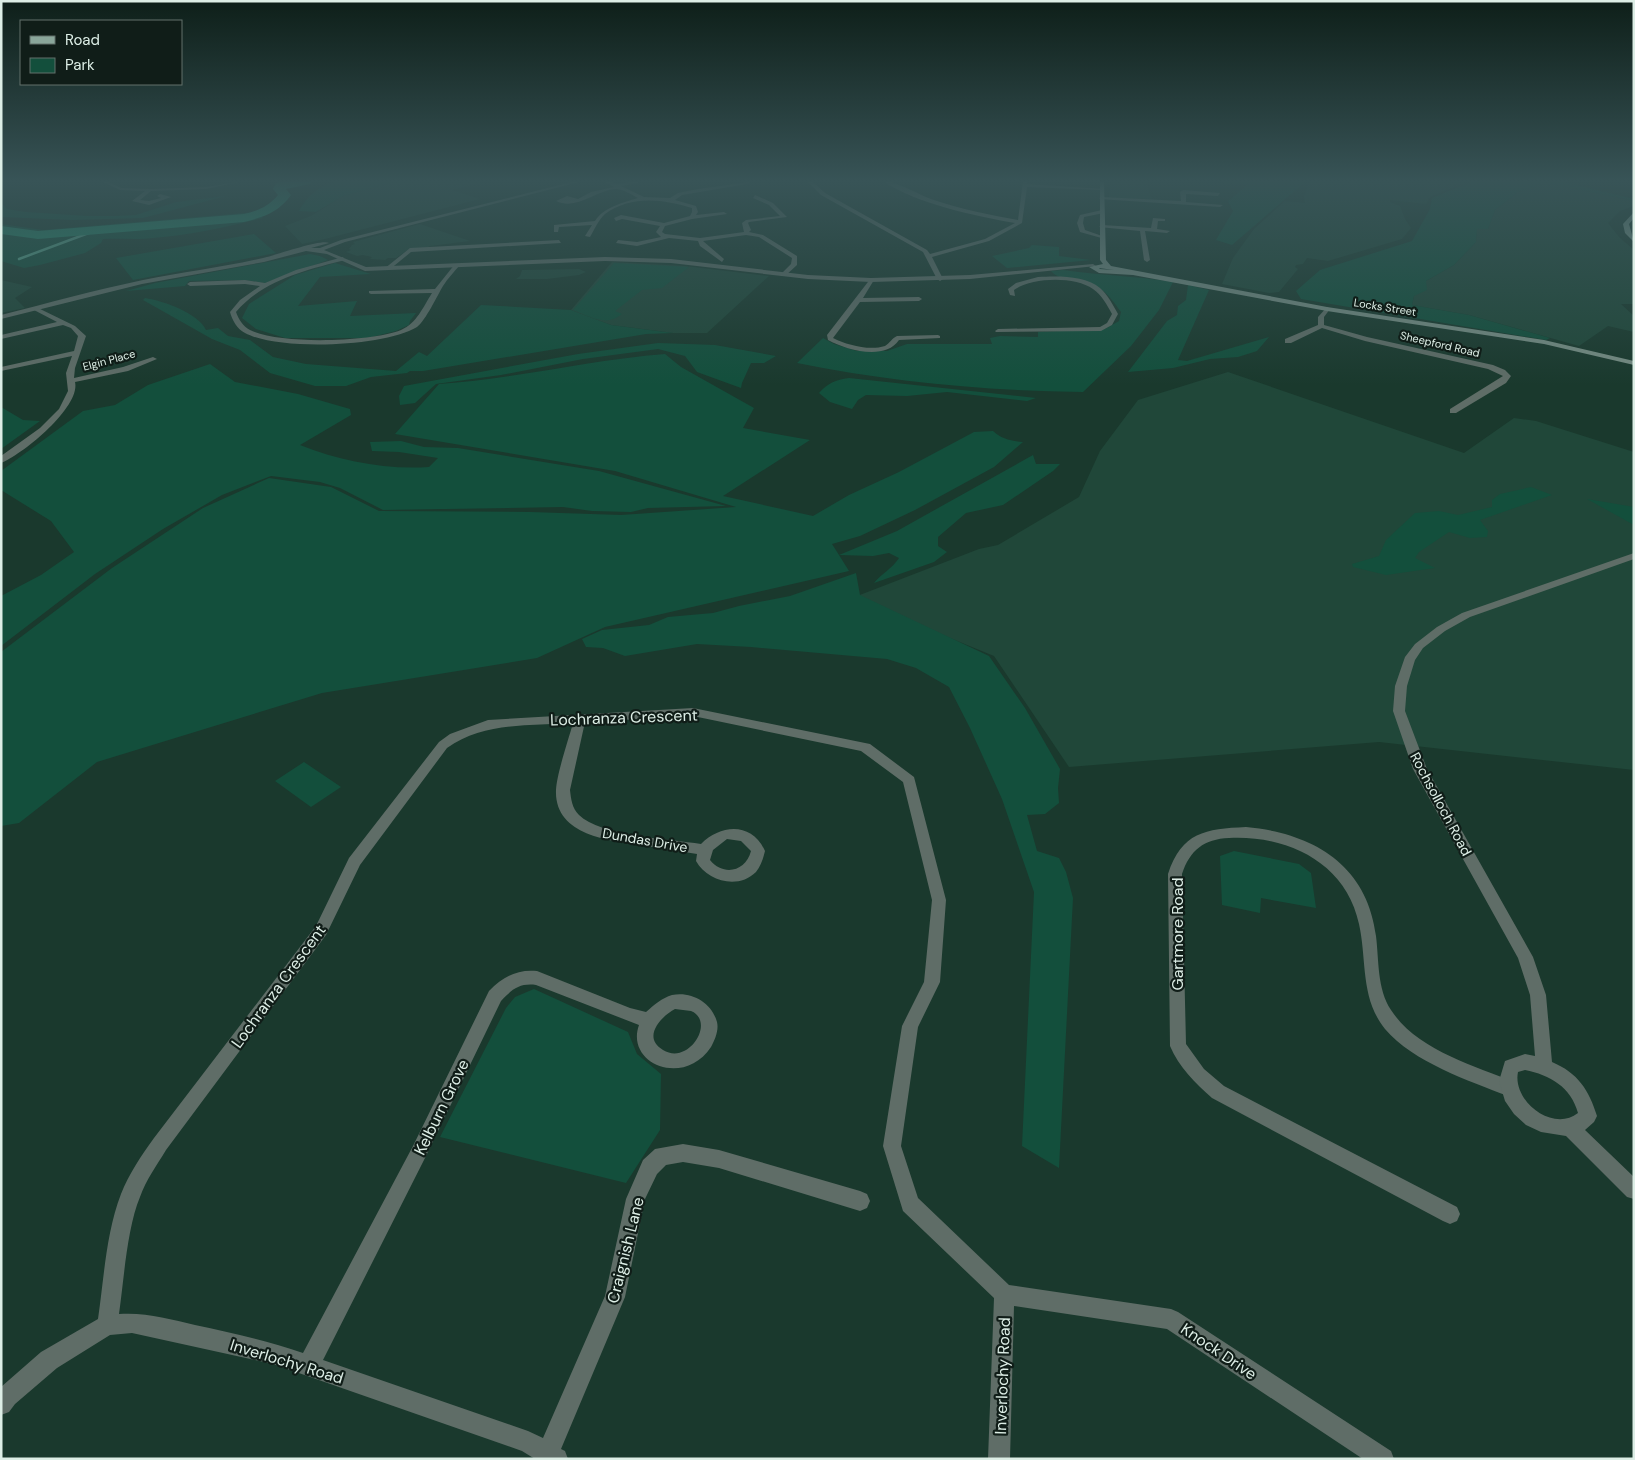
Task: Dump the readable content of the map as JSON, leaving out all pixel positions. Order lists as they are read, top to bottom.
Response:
{
  "streets": {
    "main road": ["Locks Street"],
    "street": [
      "Sheepford Road",
      "Elgin Place",
      "Lochranza Crescent",
      "Rochsolloch Road",
      "Dundas Drive",
      "Gartmore Road",
      "Kelburn Grove",
      "Craignish Lane",
      "Knock Drive",
      "Inverlochy Road"
    ]
  },
  "crossings": [
    ["Lochranza Crescent", "Dundas Drive"],
    ["Lochranza Crescent", "Knock Drive"],
    ["Lochranza Crescent", "Inverlochy Road"],
    ["Rochsolloch Road", "Gartmore Road"],
    ["Kelburn Grove", "Inverlochy Road"],
    ["Craignish Lane", "Inverlochy Road"],
    ["Knock Drive", "Inverlochy Road"]
  ],
  "legend": ["Road", "Park"]
}
